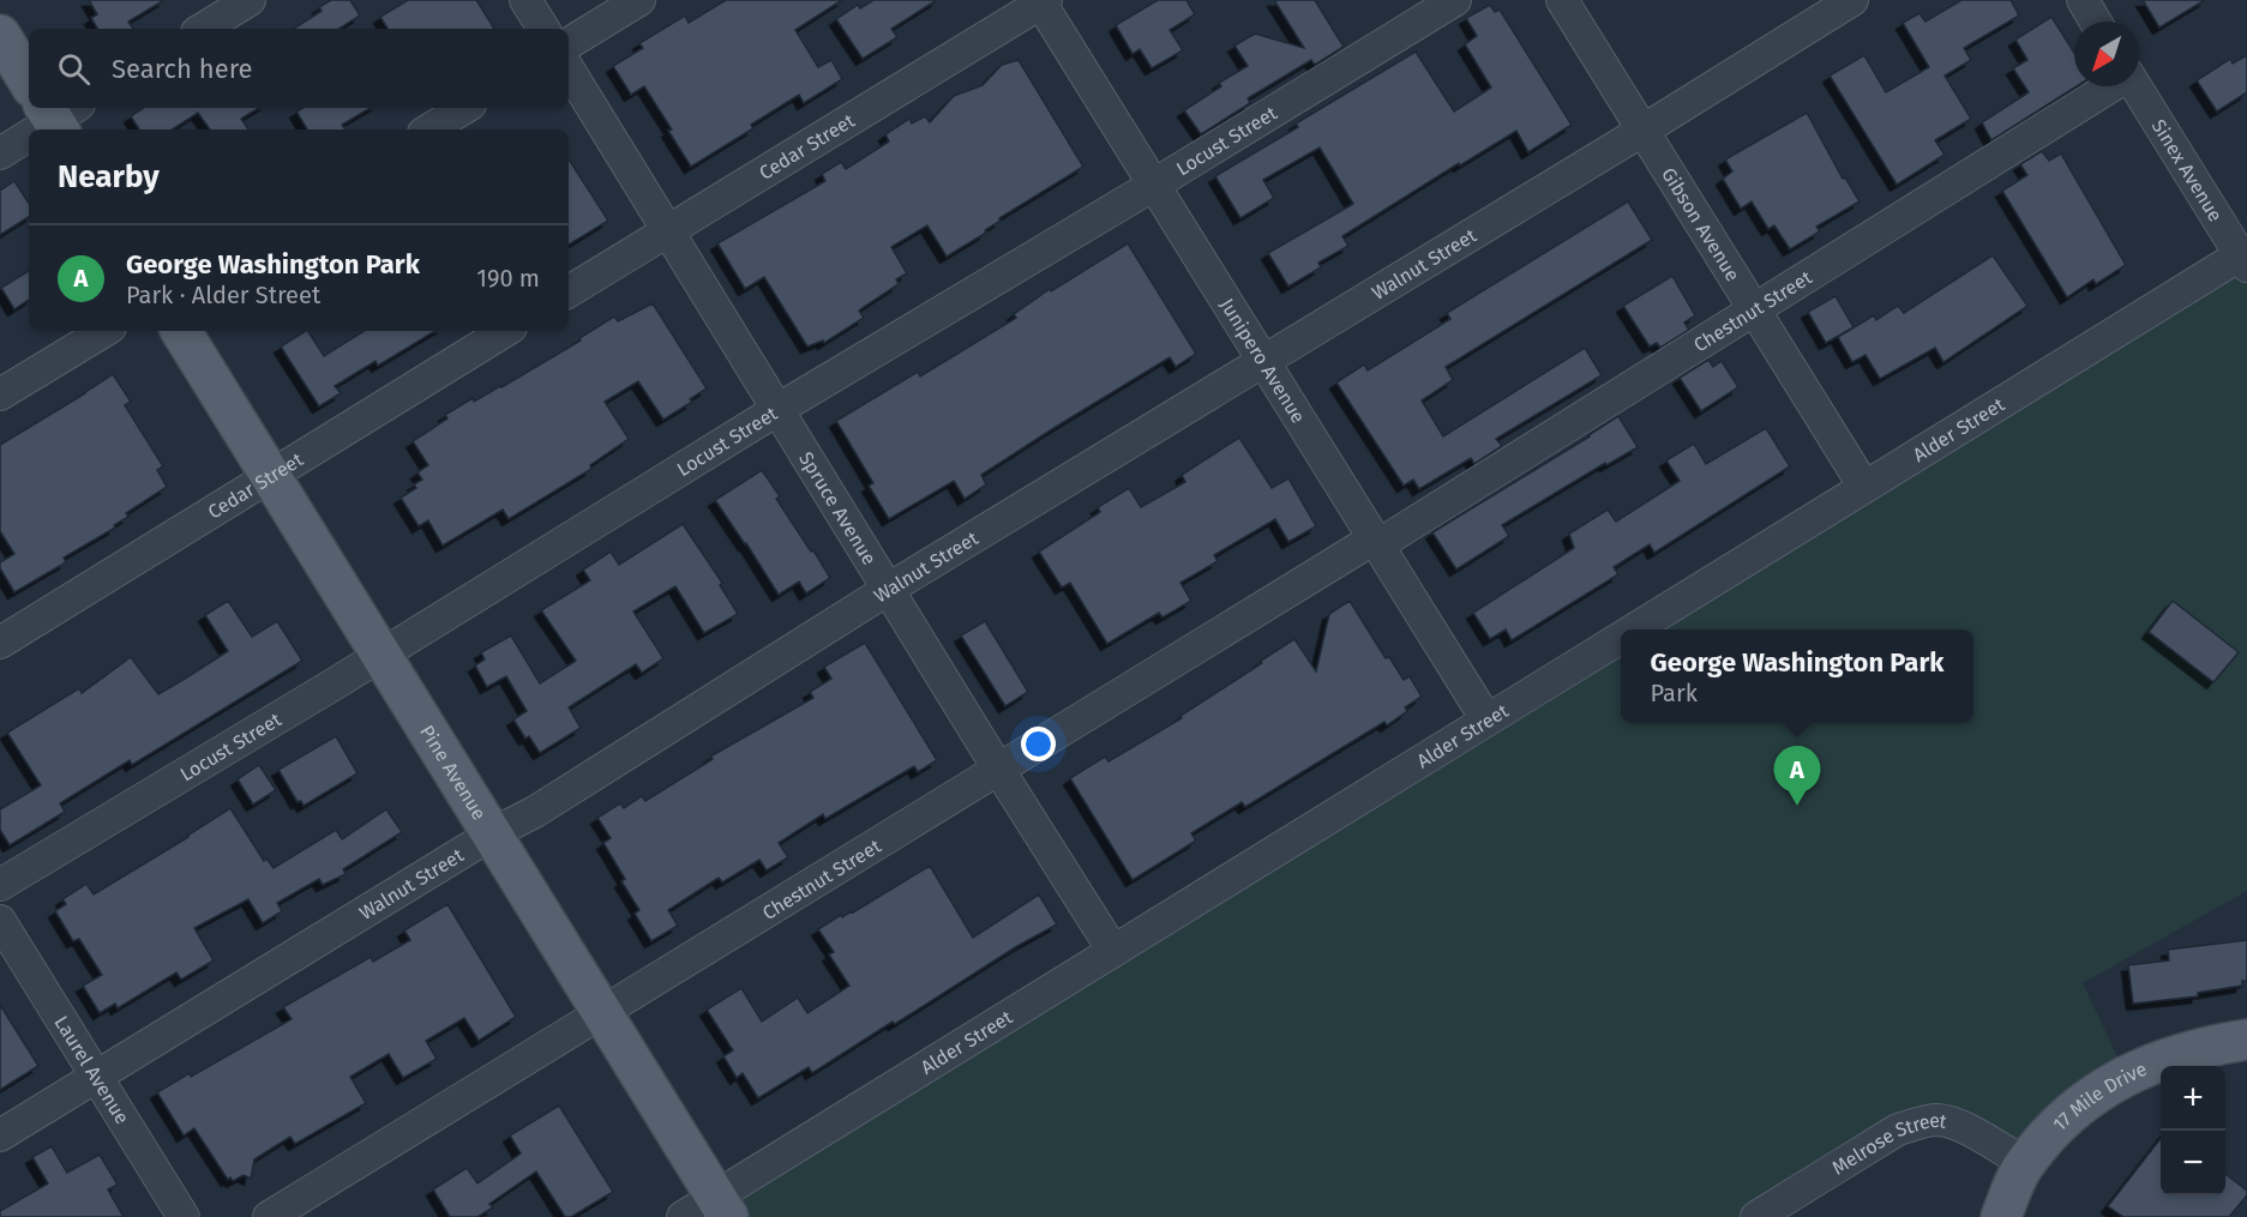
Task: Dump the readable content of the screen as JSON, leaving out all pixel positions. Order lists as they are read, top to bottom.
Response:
{
  "streets": {
    "main road": ["Pine Avenue", "17 Mile Drive"],
    "street": [
      "Locust Street",
      "Cedar Street",
      "Sinex Avenue",
      "Gibson Avenue",
      "Walnut Street",
      "Chestnut Street",
      "Junipero Avenue",
      "Alder Street",
      "Spruce Avenue",
      "Laurel Avenue",
      "Melrose Street"
    ]
  },
  "crossings": [
    ["Locust Street", "Junipero Avenue"],
    ["Locust Street", "Spruce Avenue"],
    ["Locust Street", "Pine Avenue"],
    ["Cedar Street", "Junipero Avenue"],
    ["Cedar Street", "Spruce Avenue"],
    ["Cedar Street", "Pine Avenue"],
    ["Sinex Avenue", "Alder Street"],
    ["Gibson Avenue", "Walnut Street"],
    ["Gibson Avenue", "Chestnut Street"],
    ["Gibson Avenue", "Alder Street"],
    ["Walnut Street", "Junipero Avenue"],
    ["Walnut Street", "Spruce Avenue"],
    ["Walnut Street", "Pine Avenue"],
    ["Walnut Street", "Laurel Avenue"],
    ["Chestnut Street", "Junipero Avenue"],
    ["Chestnut Street", "Spruce Avenue"],
    ["Chestnut Street", "Pine Avenue"],
    ["Junipero Avenue", "Alder Street"],
    ["Alder Street", "Spruce Avenue"],
    ["Alder Street", "Pine Avenue"],
    ["17 Mile Drive", "Melrose Street"]
  ],
  "north": "bottom left",
  "page": {
    "search": "Search here",
    "heading": "Nearby",
    "list": [
      {
        "mark": "A",
        "name": "George Washington Park",
        "note": "Park · Alder Street",
        "value": "190 m"
      }
    ],
    "popup": ["George Washington Park", "Park"],
    "pins": "A",
    "map_buttons": ["+", "−"]
  }
}
